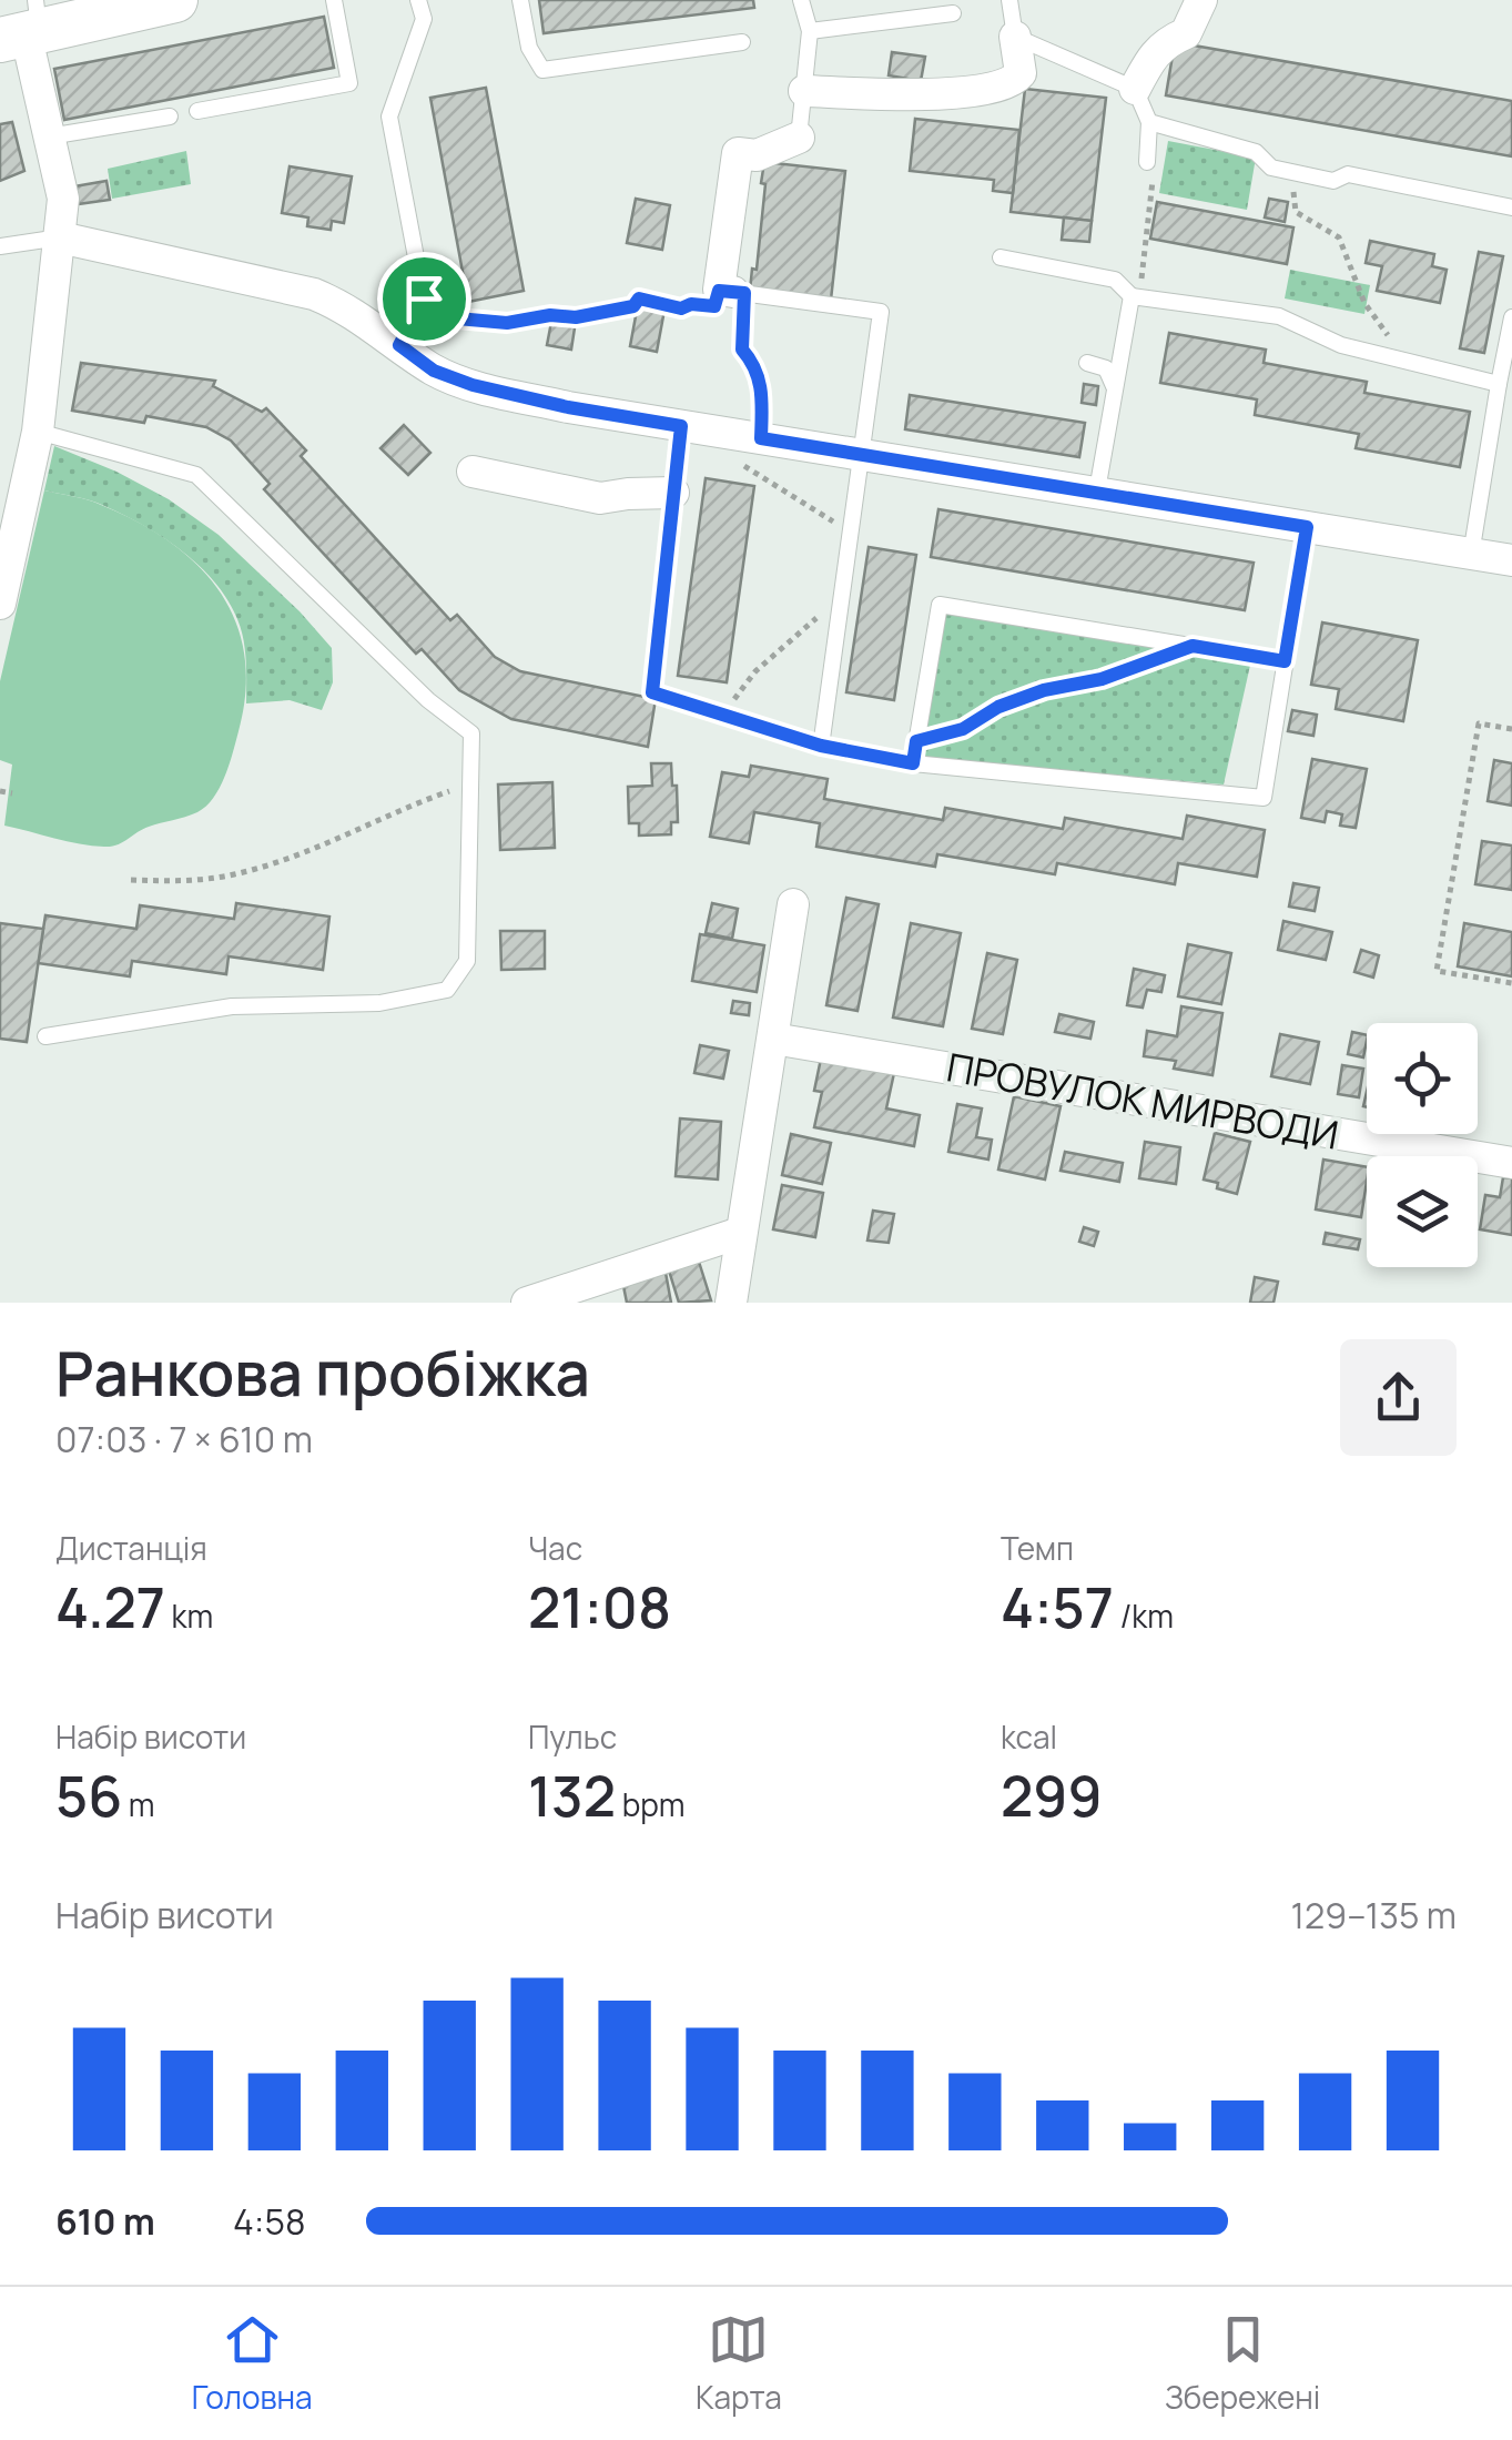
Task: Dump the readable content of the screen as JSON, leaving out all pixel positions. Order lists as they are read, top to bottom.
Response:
{
  "streets": {
    "street": ["ПРОВУЛОК МИРВОДИ"]
  },
  "page": {
    "heading": ["Ранкова пробіжка", "07:03 · 7 × 610 m"],
    "stats": [
      ["Дистанція", "4.27 km"],
      ["Час", "21:08"],
      ["Темп", "4:57 /km"],
      ["Набір висоти", "56 m"],
      ["Пульс", "132 bpm"],
      ["kcal", "299"]
    ],
    "chart": ["Набір висоти", "129–135 m"],
    "list": [
      {
        "name": "610 m",
        "note": "4:58"
      }
    ],
    "tabs": ["Головна", "Карта", "Збережені"]
  }
}
